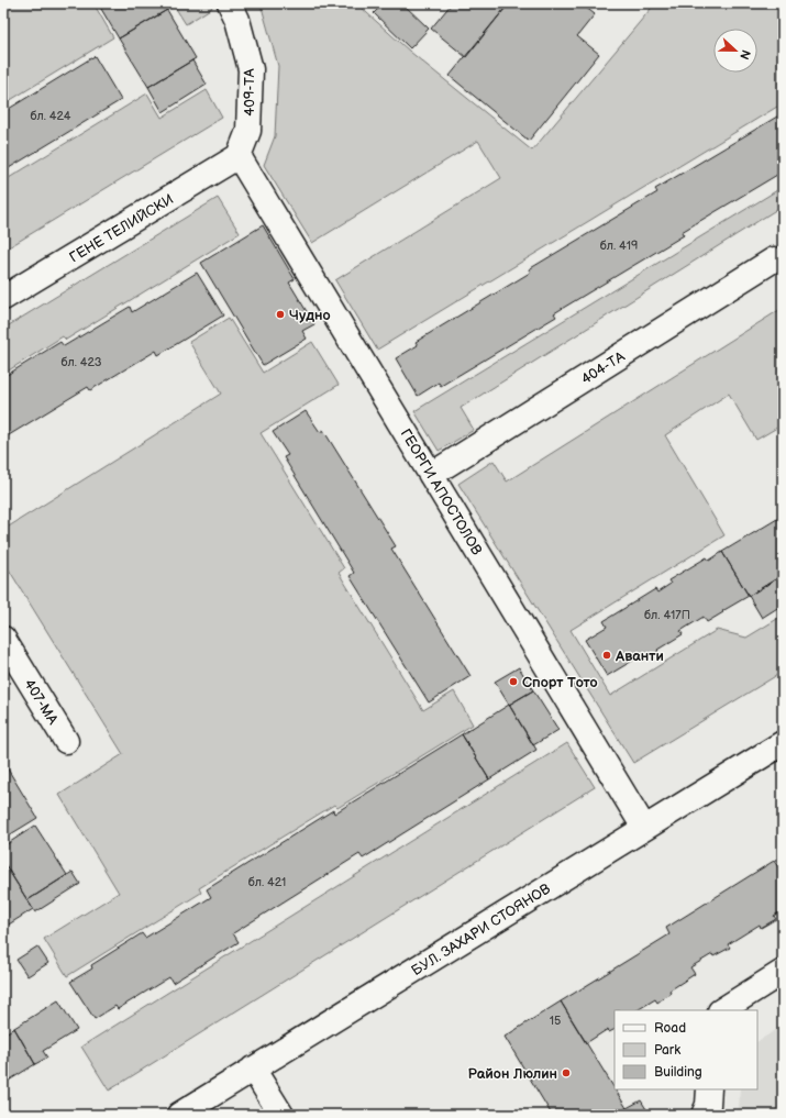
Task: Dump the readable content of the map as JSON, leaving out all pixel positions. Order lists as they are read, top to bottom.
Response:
{
  "streets": {
    "street": [
      "409-ТА",
      "ГЕНЕ ТЕЛИЙСКИ",
      "404-ТА",
      "ГЕОРГИ АПОСТОЛОВ",
      "407-МА",
      "БУЛ. ЗАХАРИ СТОЯНОВ"
    ]
  },
  "crossings": [
    ["409-ТА", "ГЕНЕ ТЕЛИЙСКИ"],
    ["409-ТА", "ГЕОРГИ АПОСТОЛОВ"],
    ["ГЕНЕ ТЕЛИЙСКИ", "ГЕОРГИ АПОСТОЛОВ"],
    ["404-ТА", "ГЕОРГИ АПОСТОЛОВ"],
    ["ГЕОРГИ АПОСТОЛОВ", "БУЛ. ЗАХАРИ СТОЯНОВ"]
  ],
  "places": [
    "Чудно",
    "Аванти",
    "Спорт Тото",
    "Район Люлин"
  ],
  "house_numbers": [
    "бл. 424",
    "бл. 419",
    "бл. 423",
    "бл. 417П",
    "бл. 421",
    "15"
  ],
  "legend": ["Road", "Park", "Building"],
  "north": "right"
}
